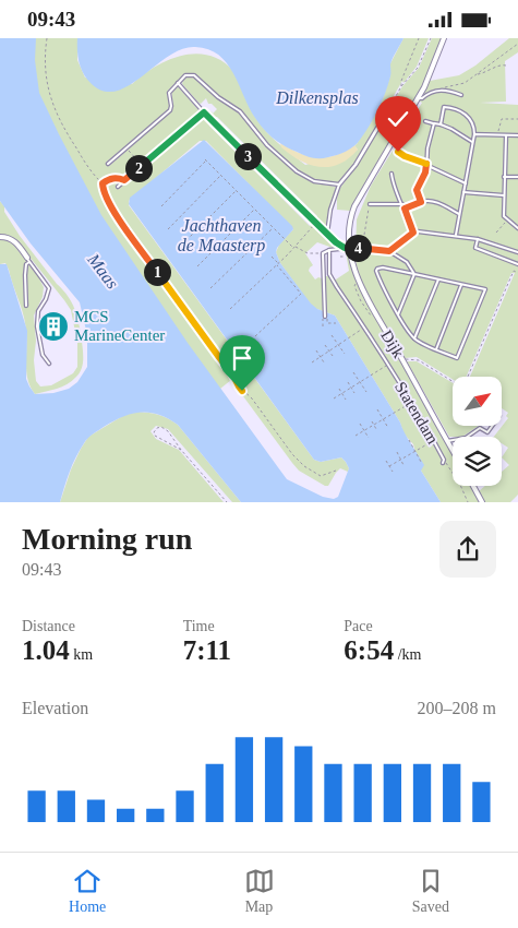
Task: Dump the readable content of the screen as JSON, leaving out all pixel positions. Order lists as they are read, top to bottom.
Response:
{
  "streets": {
    "street": ["Dijk"],
    "lane": ["Statendam"]
  },
  "water": ["Dilkensplas", "Jachthaven de Maasterp", "Maas"],
  "places": {
    "building": ["MCS MarineCenter"]
  },
  "north": "top right",
  "page": {
    "status": "09:43",
    "pins": [
      "3",
      "2",
      "4",
      "1"
    ],
    "heading": ["Morning run", "09:43"],
    "stats": [
      ["Distance", "1.04 km"],
      ["Time", "7:11"],
      ["Pace", "6:54 /km"]
    ],
    "chart": ["Elevation", "200–208 m"],
    "tabs": ["Home", "Map", "Saved"]
  }
}
